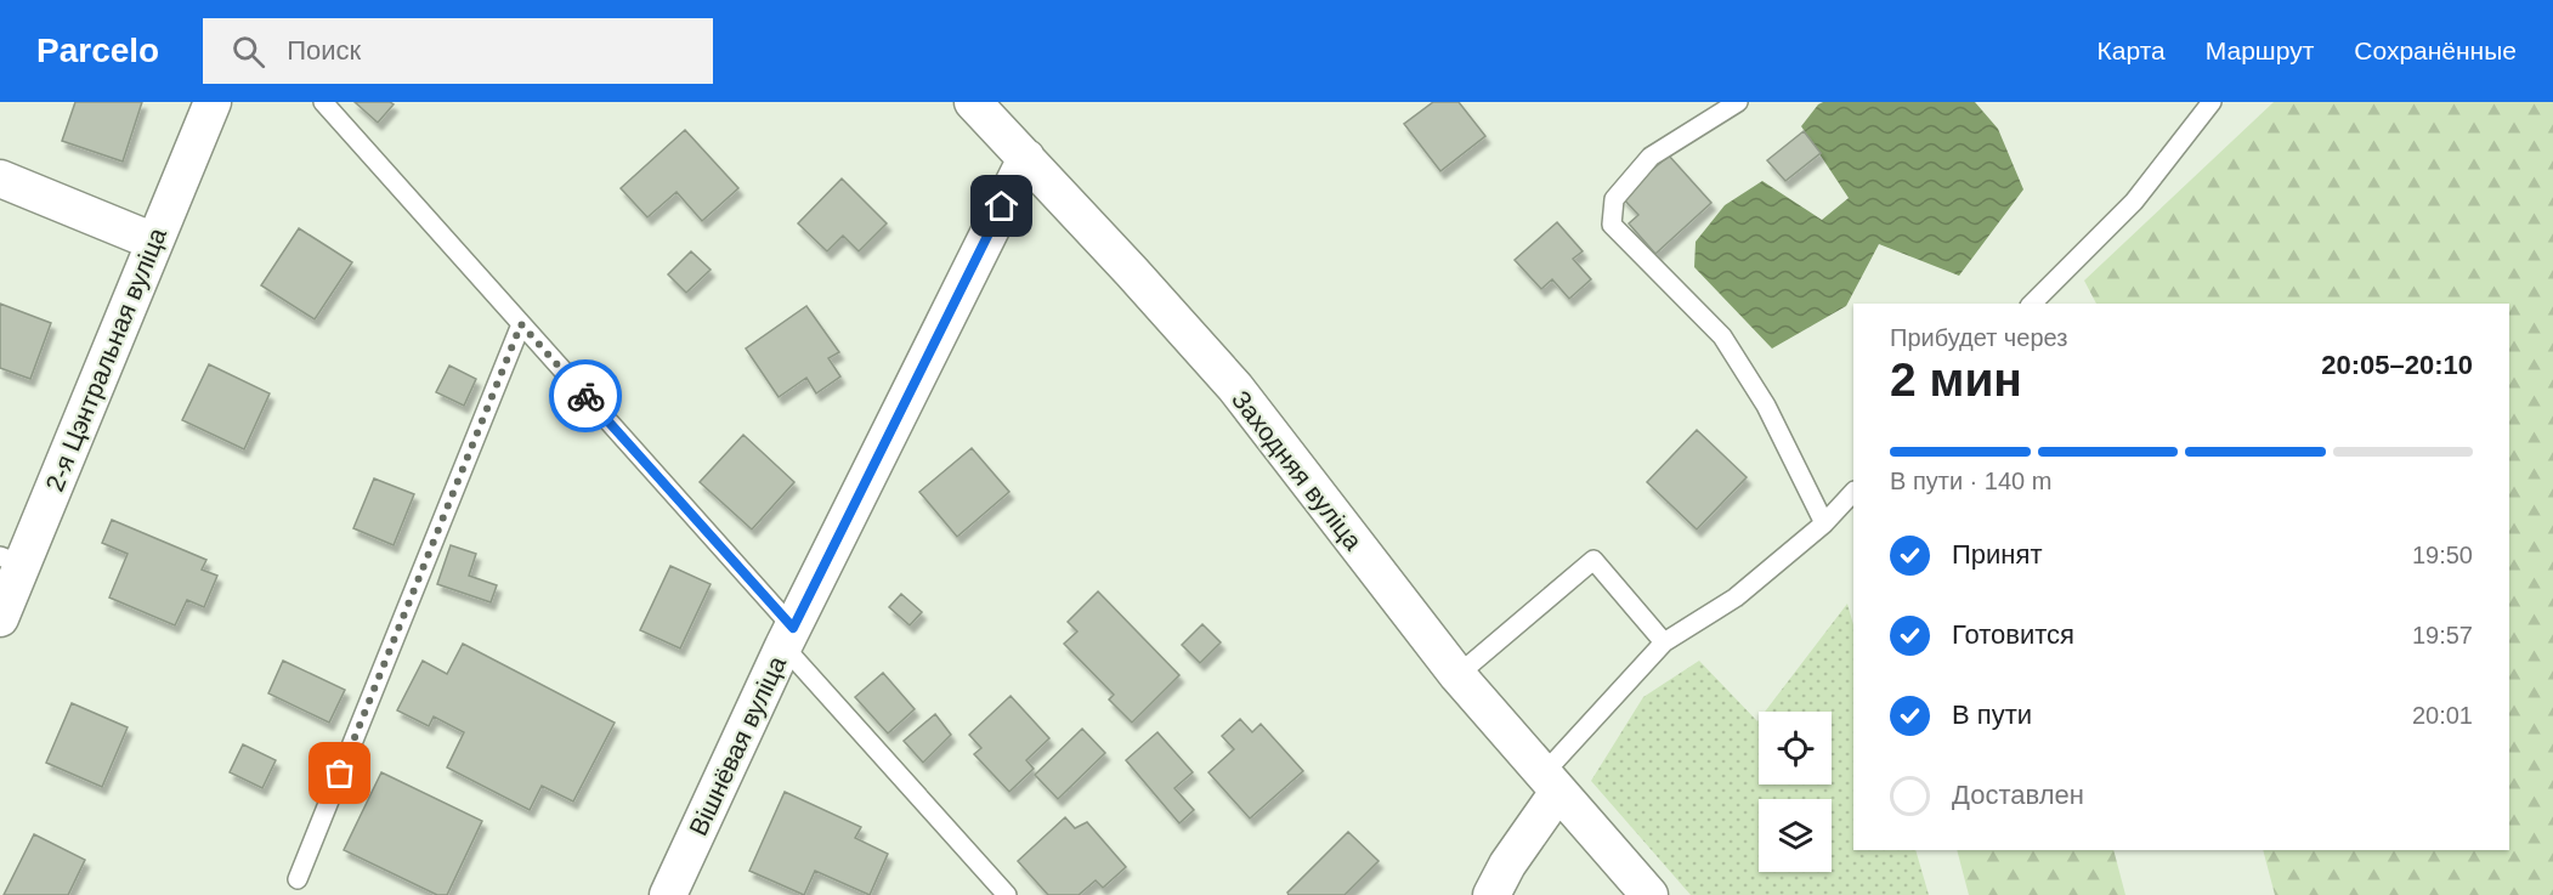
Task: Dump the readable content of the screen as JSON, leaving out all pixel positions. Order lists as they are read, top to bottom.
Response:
{
  "streets": {
    "street": ["2-я Цэнтральная вуліца", "Заходняя вуліца", "Вішнёвая вуліца"]
  },
  "crossings": [
    ["Заходняя вуліца", "Вішнёвая вуліца"]
  ],
  "page": {
    "header": "Parcelo",
    "search": "Поиск",
    "nav": ["Карта", "Маршрут", "Сохранённые"],
    "heading": ["2 мин", "Прибудет через", "20:05–20:10"],
    "bar": "В пути · 140 m",
    "list": [
      ["Принят", "19:50"],
      ["Готовится", "19:57"],
      ["В пути", "20:01"],
      "Доставлен"
    ]
  }
}
